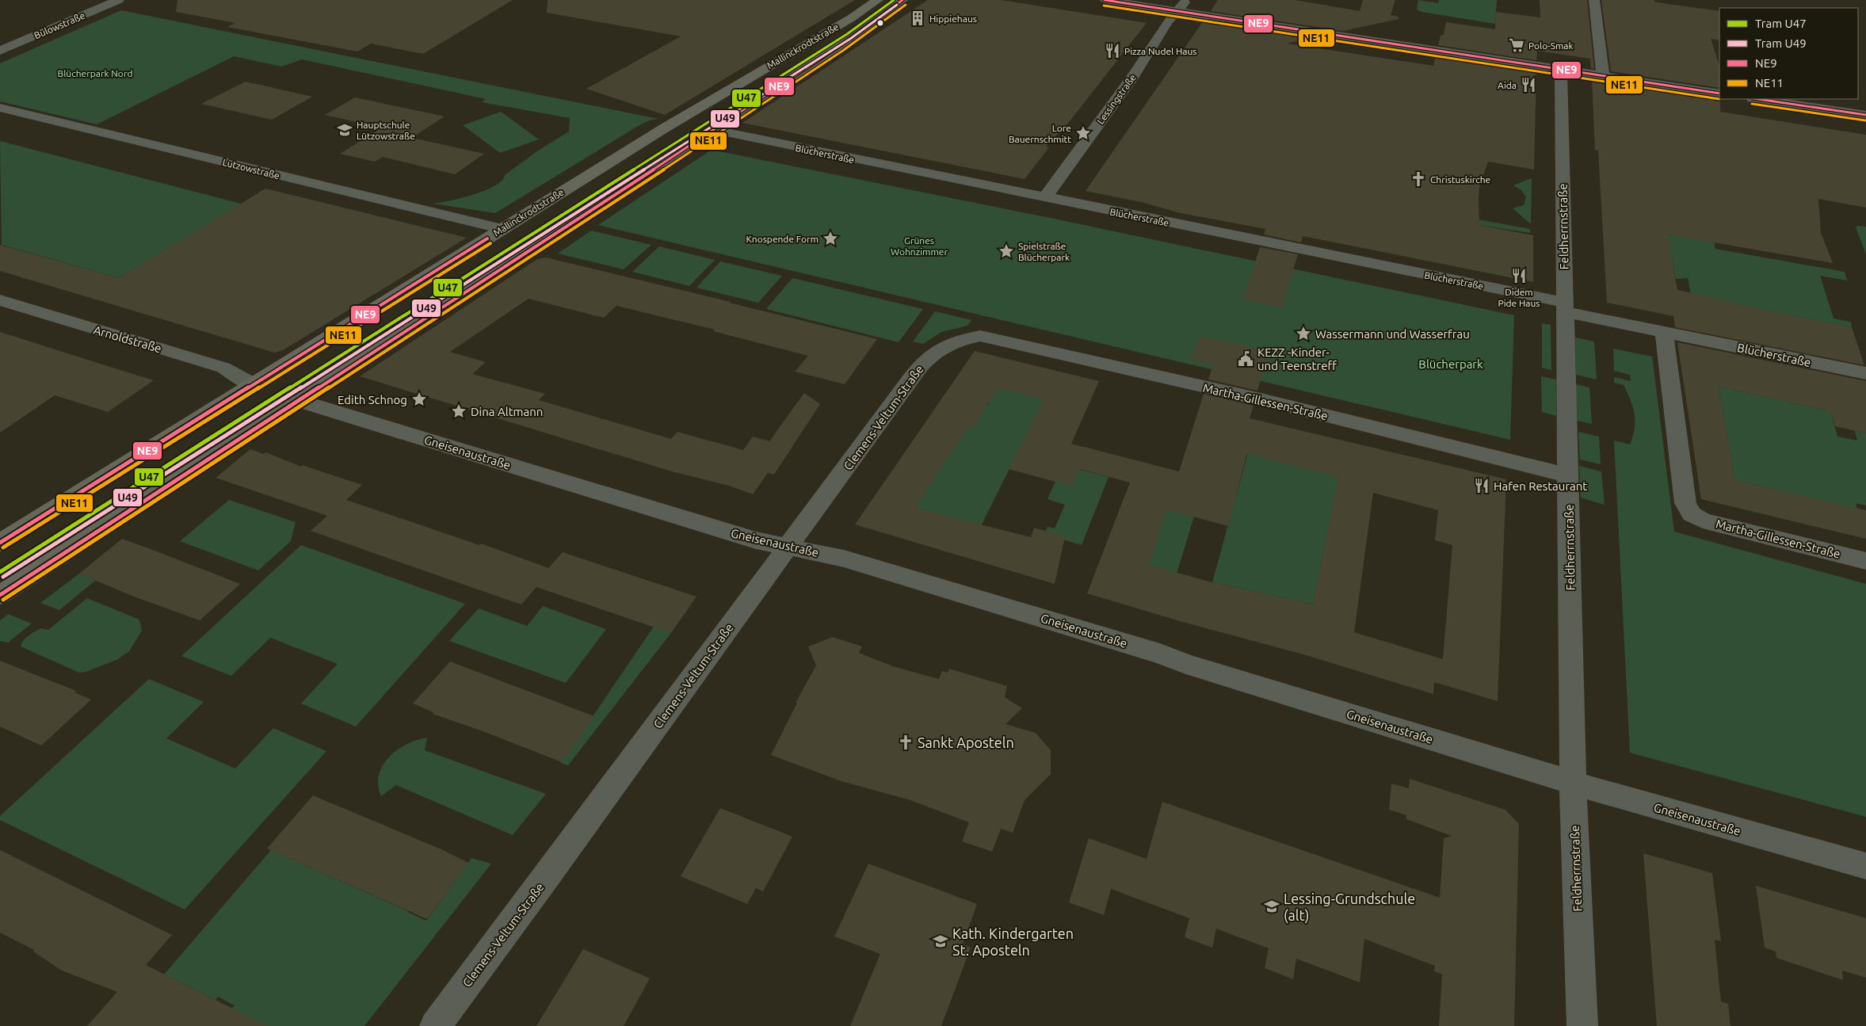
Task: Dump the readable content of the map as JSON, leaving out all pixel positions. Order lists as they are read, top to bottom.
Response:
{
  "streets": {
    "main road": ["Mallinckrodtstraße"],
    "street": [
      "Bülowstraße",
      "Lessingstraße",
      "Blücherstraße",
      "Lützowstraße",
      "Feldherrnstraße",
      "Arnoldstraße",
      "Martha-Gillessen-Straße",
      "Clemens-Veltum-Straße",
      "Gneisenaustraße"
    ]
  },
  "crossings": [
    ["Mallinckrodtstraße", "Blücherstraße"],
    ["Mallinckrodtstraße", "Lützowstraße"],
    ["Mallinckrodtstraße", "Arnoldstraße"],
    ["Mallinckrodtstraße", "Gneisenaustraße"],
    ["Lessingstraße", "Blücherstraße"],
    ["Blücherstraße", "Feldherrnstraße"],
    ["Blücherstraße", "Martha-Gillessen-Straße"],
    ["Feldherrnstraße", "Martha-Gillessen-Straße"],
    ["Feldherrnstraße", "Gneisenaustraße"],
    ["Martha-Gillessen-Straße", "Clemens-Veltum-Straße"],
    ["Clemens-Veltum-Straße", "Gneisenaustraße"]
  ],
  "parks": ["Blücherpark Nord", "Grünes Wohnzimmer", "Blücherpark"],
  "places": {
    "building": ["Hippiehaus"],
    "supermarket": ["Polo-Smak"],
    "restaurant": [
      "Pizza Nudel Haus",
      "Aida",
      "Didem Pide Haus",
      "Hafen Restaurant"
    ],
    "school or university": ["Hauptschule Lützowstraße", "Lessing-Grundschule (alt)", "Kath. Kindergarten St. Aposteln"],
    "place": [
      "Lore Bauernschmitt",
      "Knospende Form",
      "Spielstraße Blücherpark",
      "Wassermann und Wasserfrau",
      "Edith Schnog",
      "Dina Altmann"
    ],
    "church": ["Christuskirche", "Sankt Aposteln"],
    "public building": ["KEZZ -Kinder- und Teenstreff"]
  },
  "lines": [
    "tram line U47",
    "transit line NE9",
    "tram line U49",
    "transit line NE11"
  ],
  "legend": [
    "Tram U47",
    "Tram U49",
    "NE9",
    "NE11"
  ]
}
